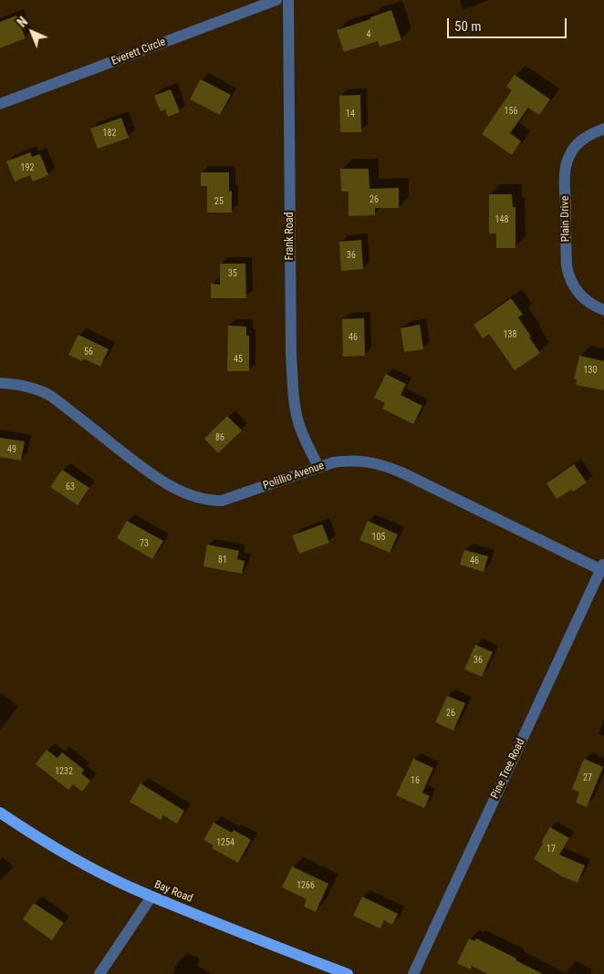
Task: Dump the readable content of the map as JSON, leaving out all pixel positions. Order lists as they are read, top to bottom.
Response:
{
  "streets": {
    "main road": ["Bay Road"],
    "street": [
      "Everett Circle",
      "Plain Drive",
      "Frank Road",
      "Polillio Avenue",
      "Pine Tree Road"
    ]
  },
  "crossings": [
    ["Frank Road", "Polillio Avenue"],
    ["Polillio Avenue", "Pine Tree Road"]
  ],
  "house_numbers": [
    "4",
    "156",
    "14",
    "182",
    "192",
    "26",
    "25",
    "148",
    "36",
    "35",
    "138",
    "46",
    "56",
    "45",
    "130",
    "86",
    "49",
    "63",
    "105",
    "73",
    "81",
    "46",
    "36",
    "26",
    "1232",
    "27",
    "16",
    "1254",
    "17",
    "1266"
  ],
  "scale_bar": "50 m",
  "north": "top left"
}
